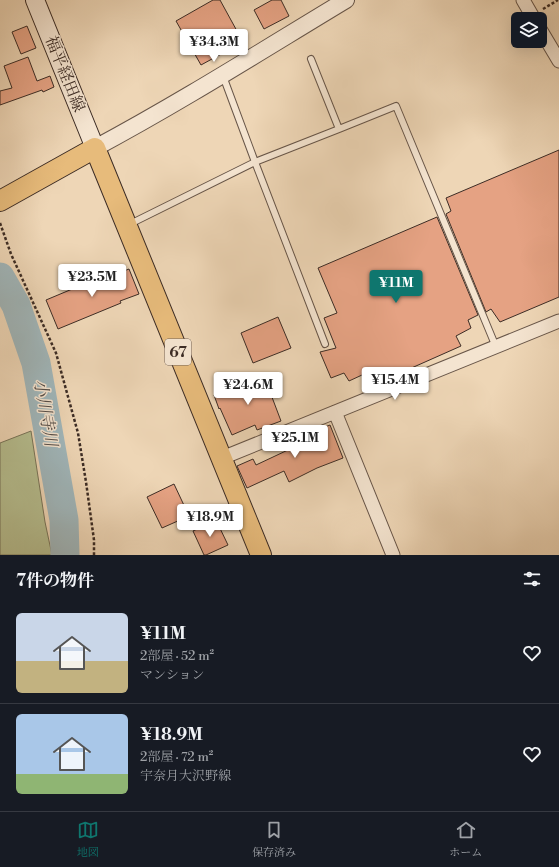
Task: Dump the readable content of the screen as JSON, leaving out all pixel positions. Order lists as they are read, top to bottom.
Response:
{
  "streets": {
    "main road": ["福平経田線", "67"]
  },
  "crossings": [
    ["福平経田線", "67"]
  ],
  "water": ["小川寺川"],
  "page": {
    "price": [
      "¥34.3M",
      "¥23.5M",
      "¥11M",
      "¥15.4M",
      "¥24.6M",
      "¥25.1M",
      "¥18.9M"
    ],
    "heading": "7件の物件",
    "list": [
      {
        "name": "¥11M",
        "note": "2部屋 · 52 m² · マンション"
      },
      {
        "name": "¥18.9M",
        "note": "2部屋 · 72 m² · 宇奈月大沢野線"
      }
    ],
    "tabs": ["地図", "保存済み", "ホーム"]
  }
}
